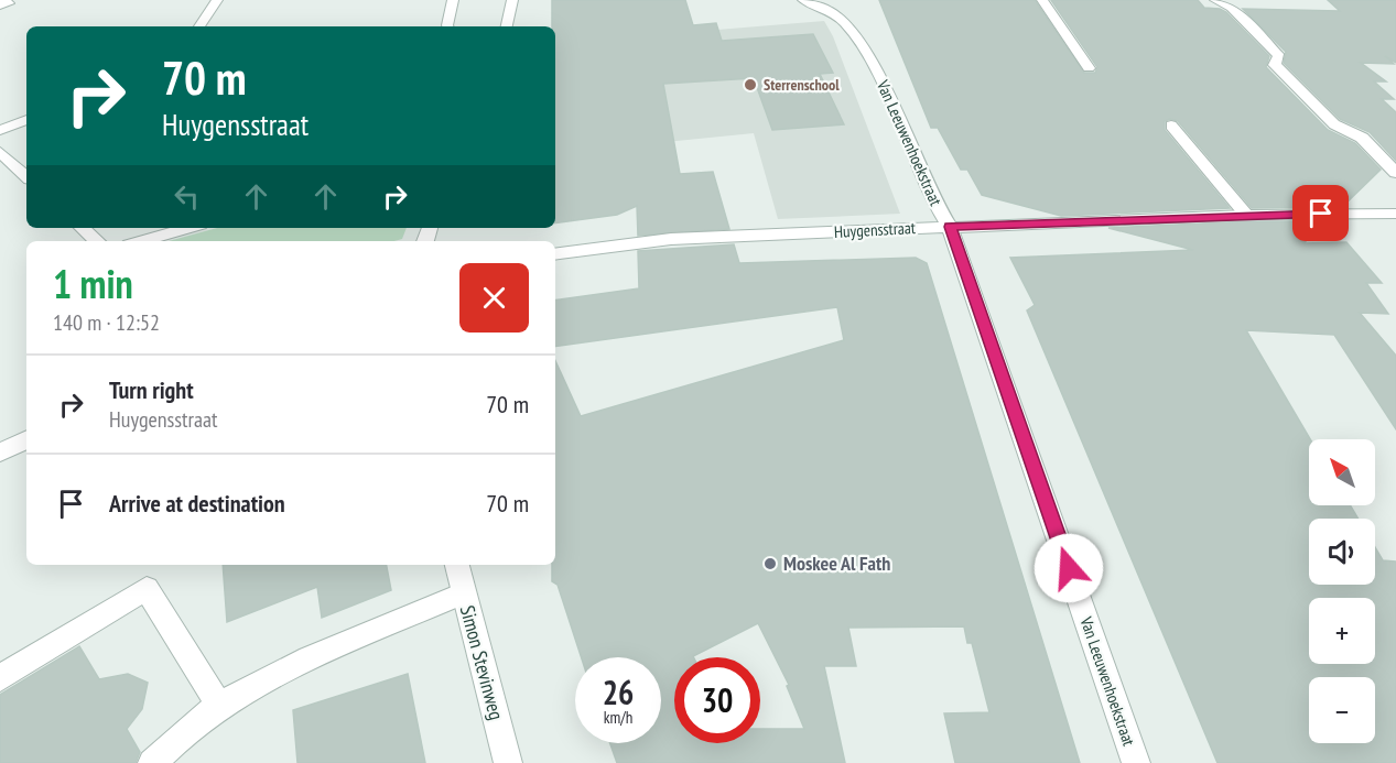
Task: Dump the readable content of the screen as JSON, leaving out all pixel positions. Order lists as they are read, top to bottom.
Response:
{
  "streets": {
    "street": ["Van Leeuwenhoekstraat", "Huygensstraat", "Simon Stevinweg"]
  },
  "crossings": [
    ["Van Leeuwenhoekstraat", "Huygensstraat"]
  ],
  "places": ["Sterrenschool", "Moskee Al Fath"],
  "north": "top left",
  "page": {
    "turn": ["70 m", "Huygensstraat"],
    "heading": ["1 min", "140 m · 12:52"],
    "list": [
      {
        "name": "Turn right",
        "note": "Huygensstraat",
        "value": "70 m"
      },
      {
        "name": "Arrive at destination",
        "value": "70 m"
      }
    ],
    "map_buttons": ["+", "−"],
    "speed": "26 km/h",
    "limit": "30"
  }
}
